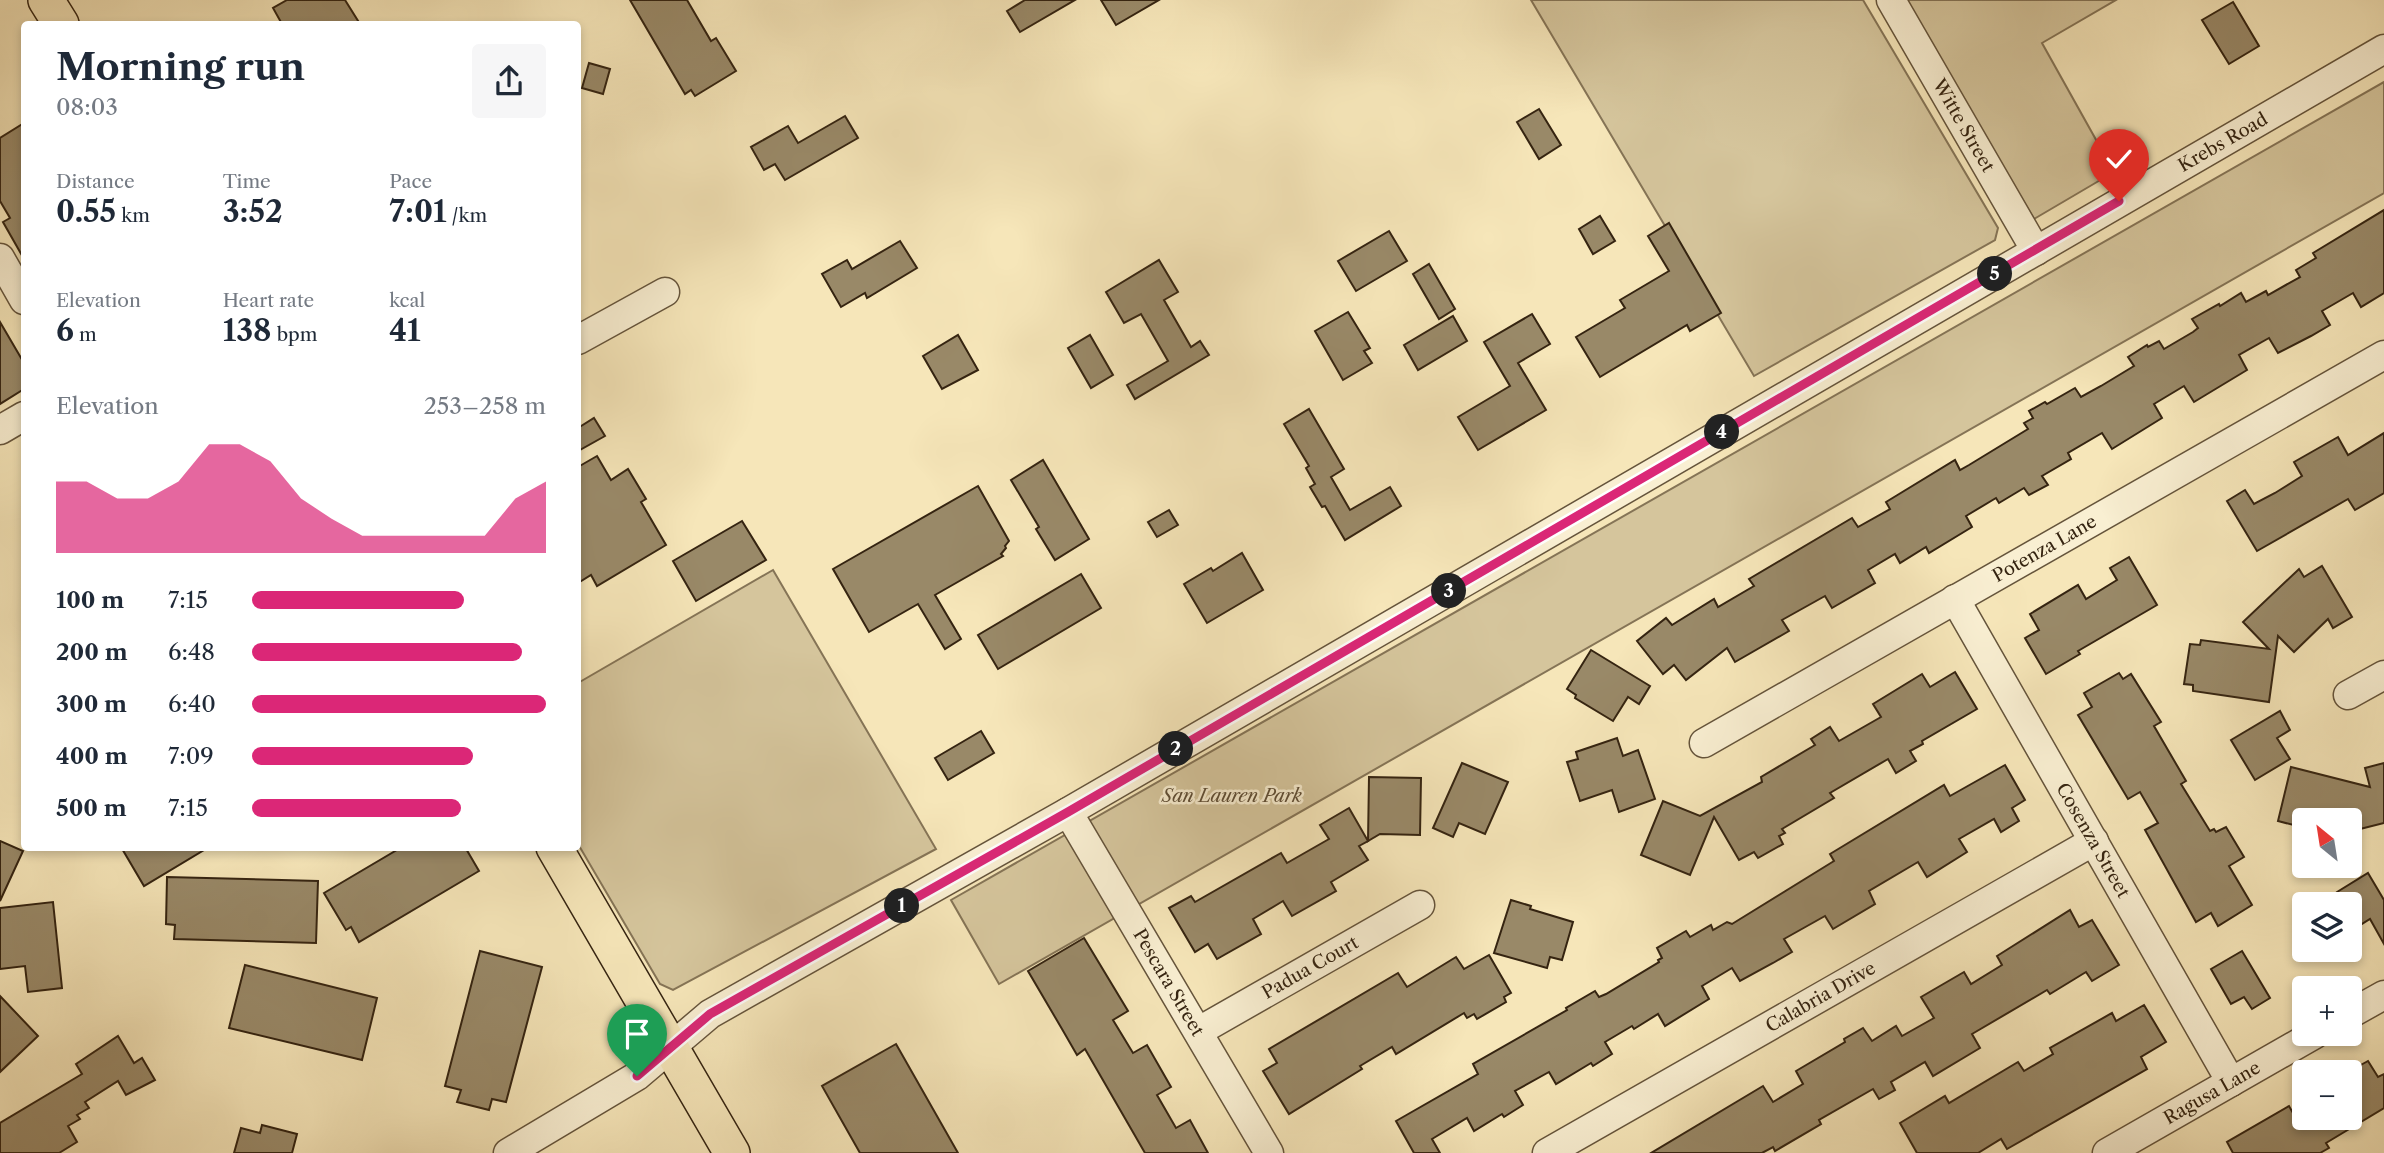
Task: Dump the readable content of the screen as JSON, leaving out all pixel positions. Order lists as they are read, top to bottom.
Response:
{
  "streets": {
    "street": [
      "Witte Street",
      "Krebs Road",
      "Potenza Lane",
      "Cosenza Street",
      "Padua Court",
      "Pescara Street",
      "Calabria Drive",
      "Ragusa Lane"
    ]
  },
  "crossings": [
    ["Witte Street", "Krebs Road"],
    ["Krebs Road", "Pescara Street"],
    ["Potenza Lane", "Cosenza Street"],
    ["Cosenza Street", "Calabria Drive"],
    ["Cosenza Street", "Ragusa Lane"],
    ["Padua Court", "Pescara Street"]
  ],
  "parks": ["San Lauren Park"],
  "north": "top left",
  "page": {
    "heading": ["Morning run", "08:03"],
    "stats": [
      ["Distance", "0.55 km"],
      ["Time", "3:52"],
      ["Pace", "7:01 /km"],
      ["Elevation", "6 m"],
      ["Heart rate", "138 bpm"],
      ["kcal", "41"]
    ],
    "pins": [
      "5",
      "4",
      "3",
      "2",
      "1"
    ],
    "chart": ["Elevation", "253–258 m"],
    "list": [
      {
        "name": "100 m",
        "note": "7:15"
      },
      {
        "name": "200 m",
        "note": "6:48"
      },
      {
        "name": "300 m",
        "note": "6:40"
      },
      {
        "name": "400 m",
        "note": "7:09"
      },
      {
        "name": "500 m",
        "note": "7:15"
      }
    ],
    "map_buttons": ["+", "−"]
  }
}
